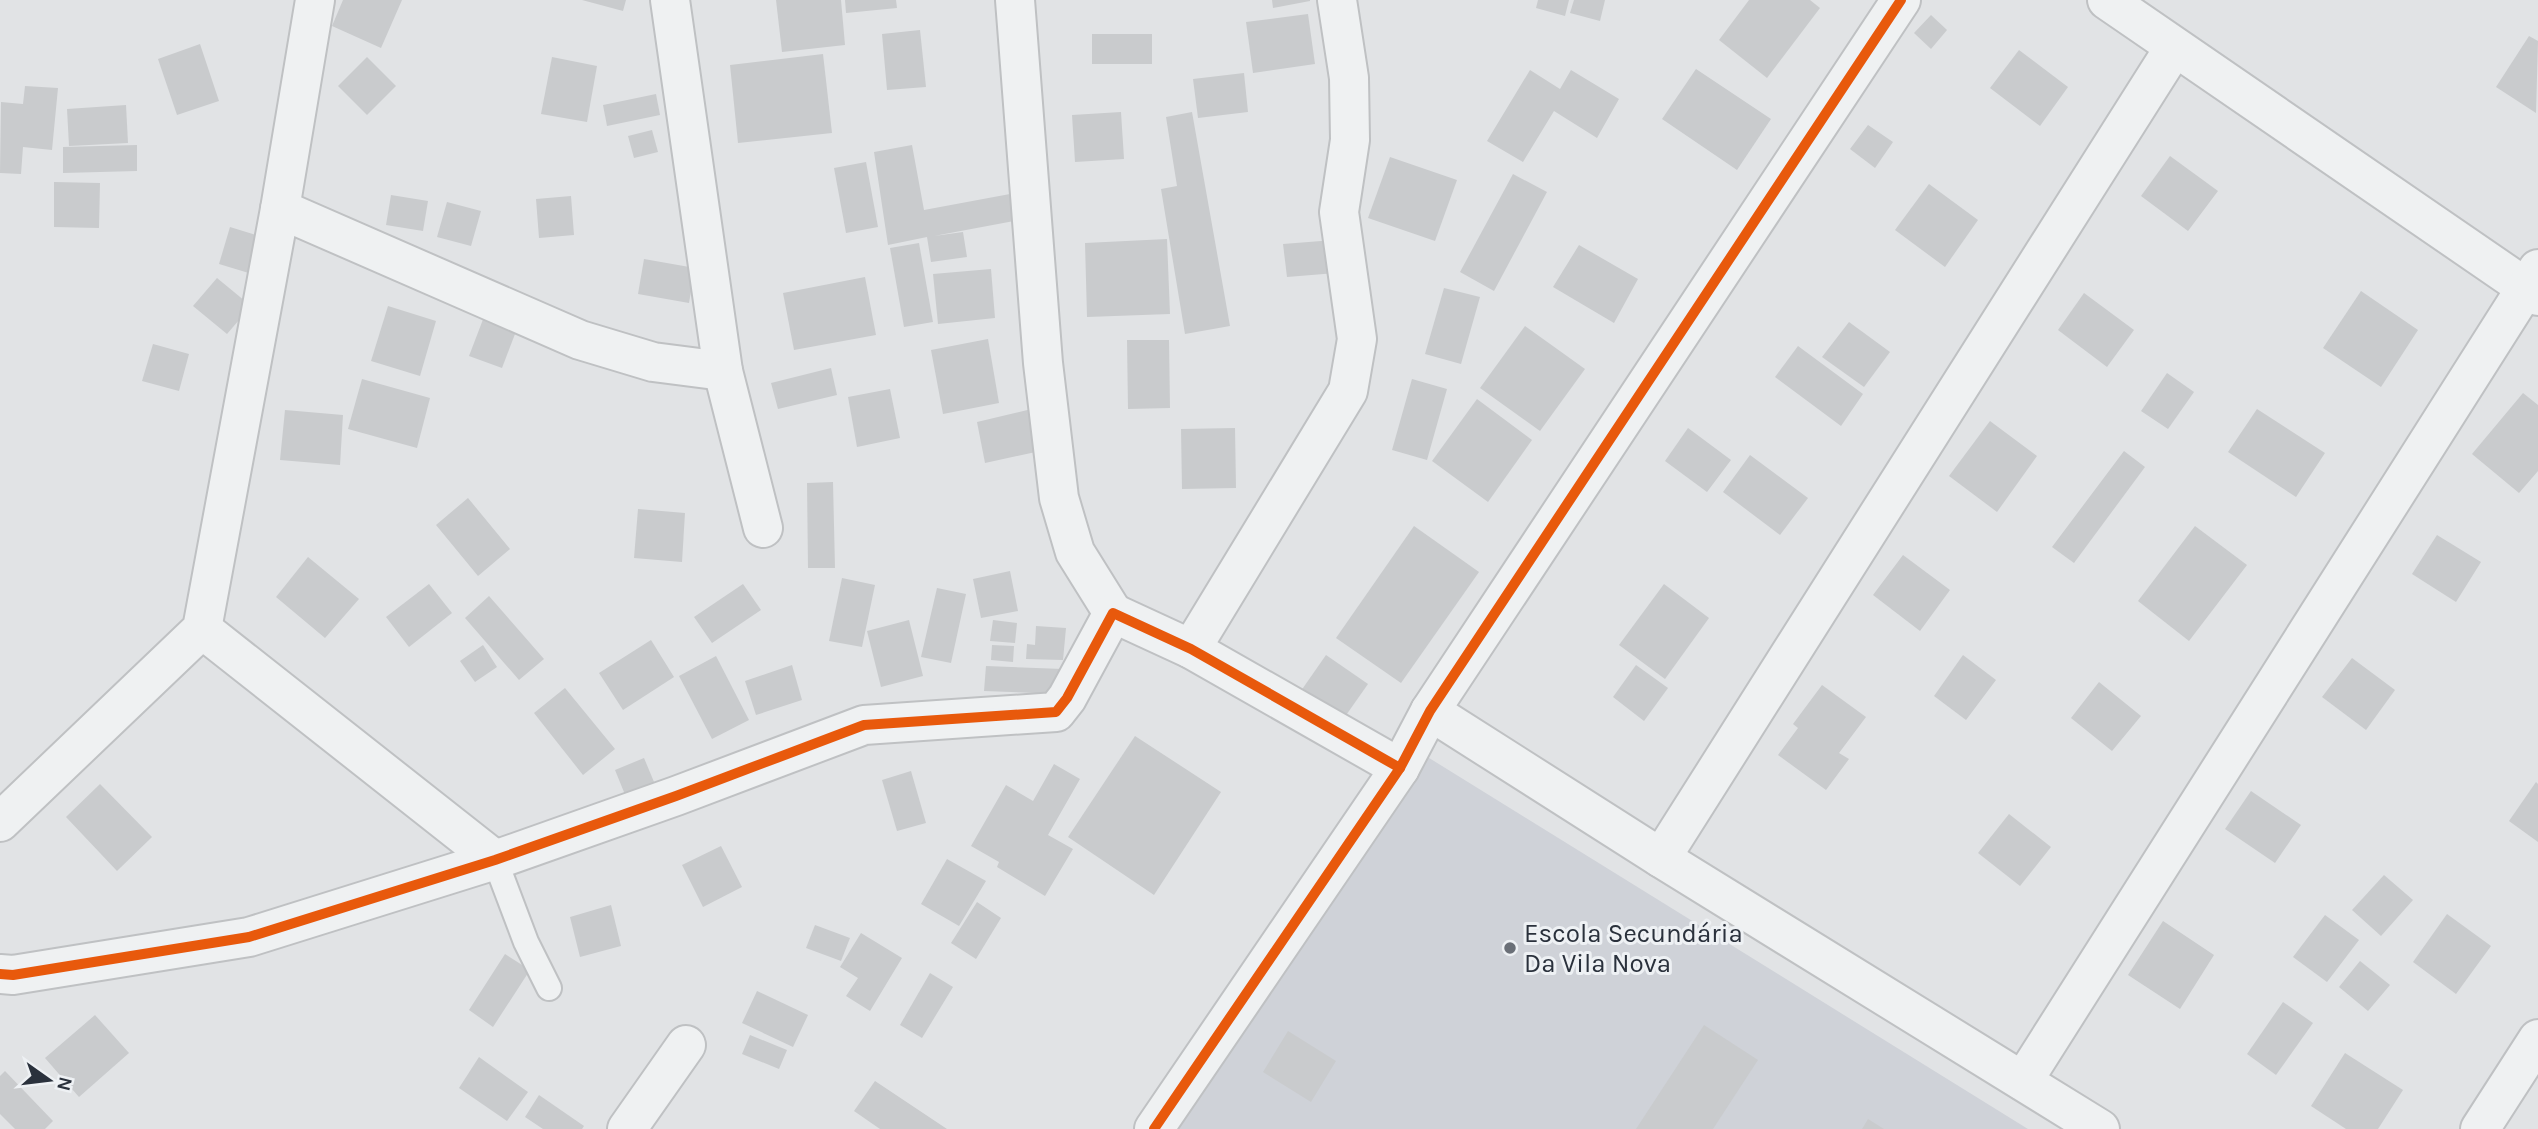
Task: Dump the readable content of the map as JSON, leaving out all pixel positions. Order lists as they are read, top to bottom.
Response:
{
  "places": ["Escola Secundária Da Vila Nova"],
  "north": "right"
}
